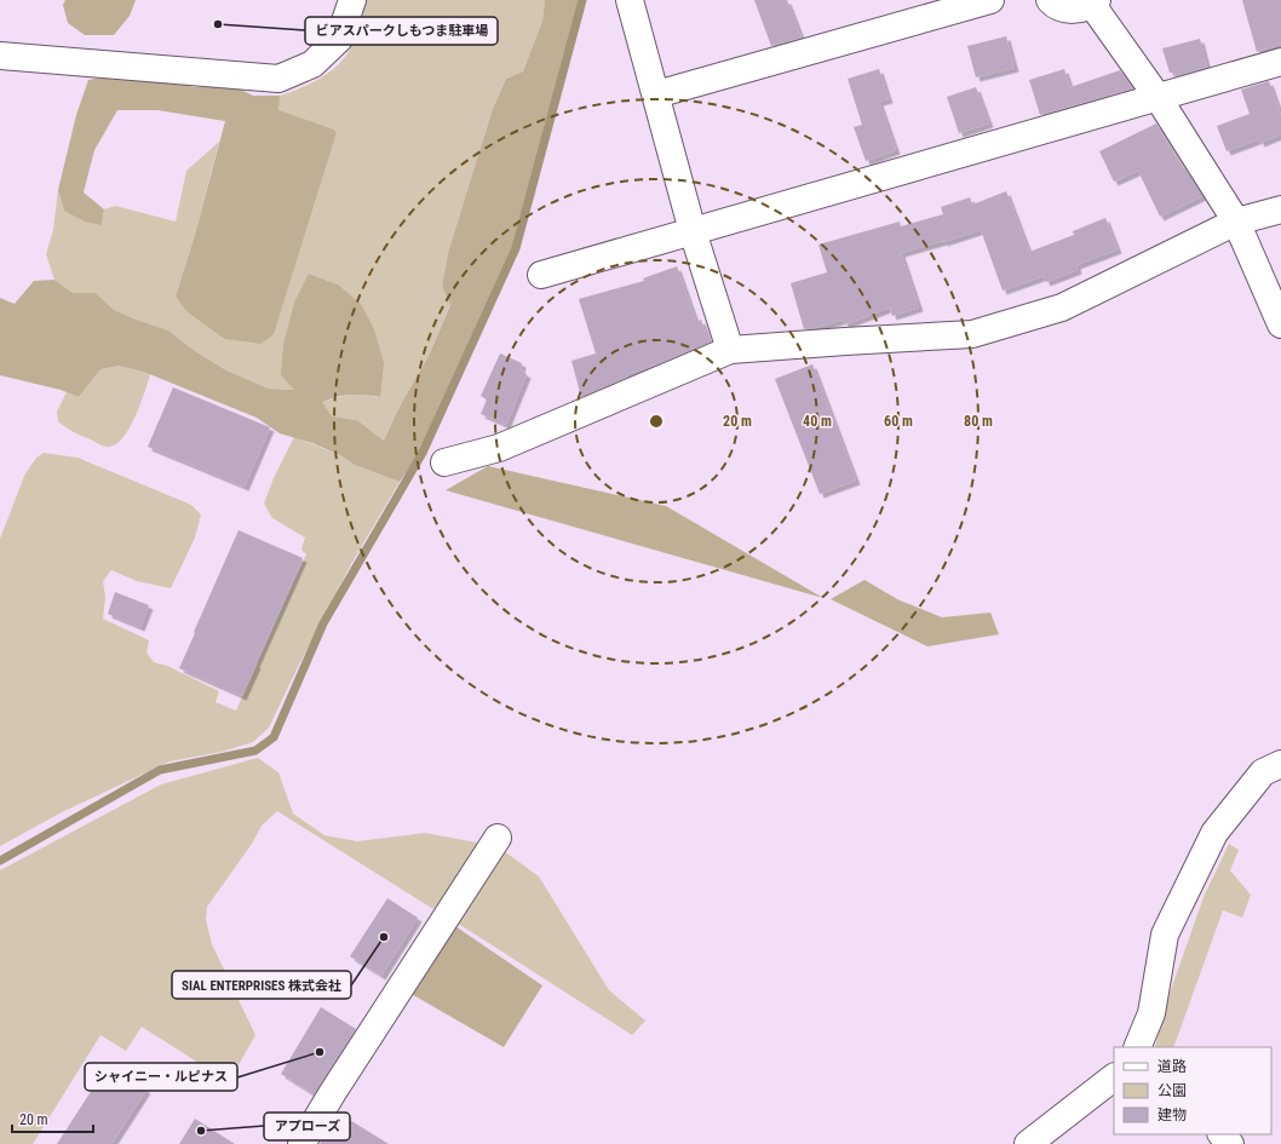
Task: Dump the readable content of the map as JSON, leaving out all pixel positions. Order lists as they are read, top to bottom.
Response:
{
  "places": [
    "ビアスパークしもつま駐車場",
    "SIAL ENTERPRISES 株式会社",
    "シャイニー・ルピナス",
    "アプローズ"
  ],
  "legend": ["道路", "公園", "建物"],
  "scale_bar": "20 m",
  "rings": [
    "20 m",
    "40 m",
    "60 m",
    "80 m"
  ]
}
